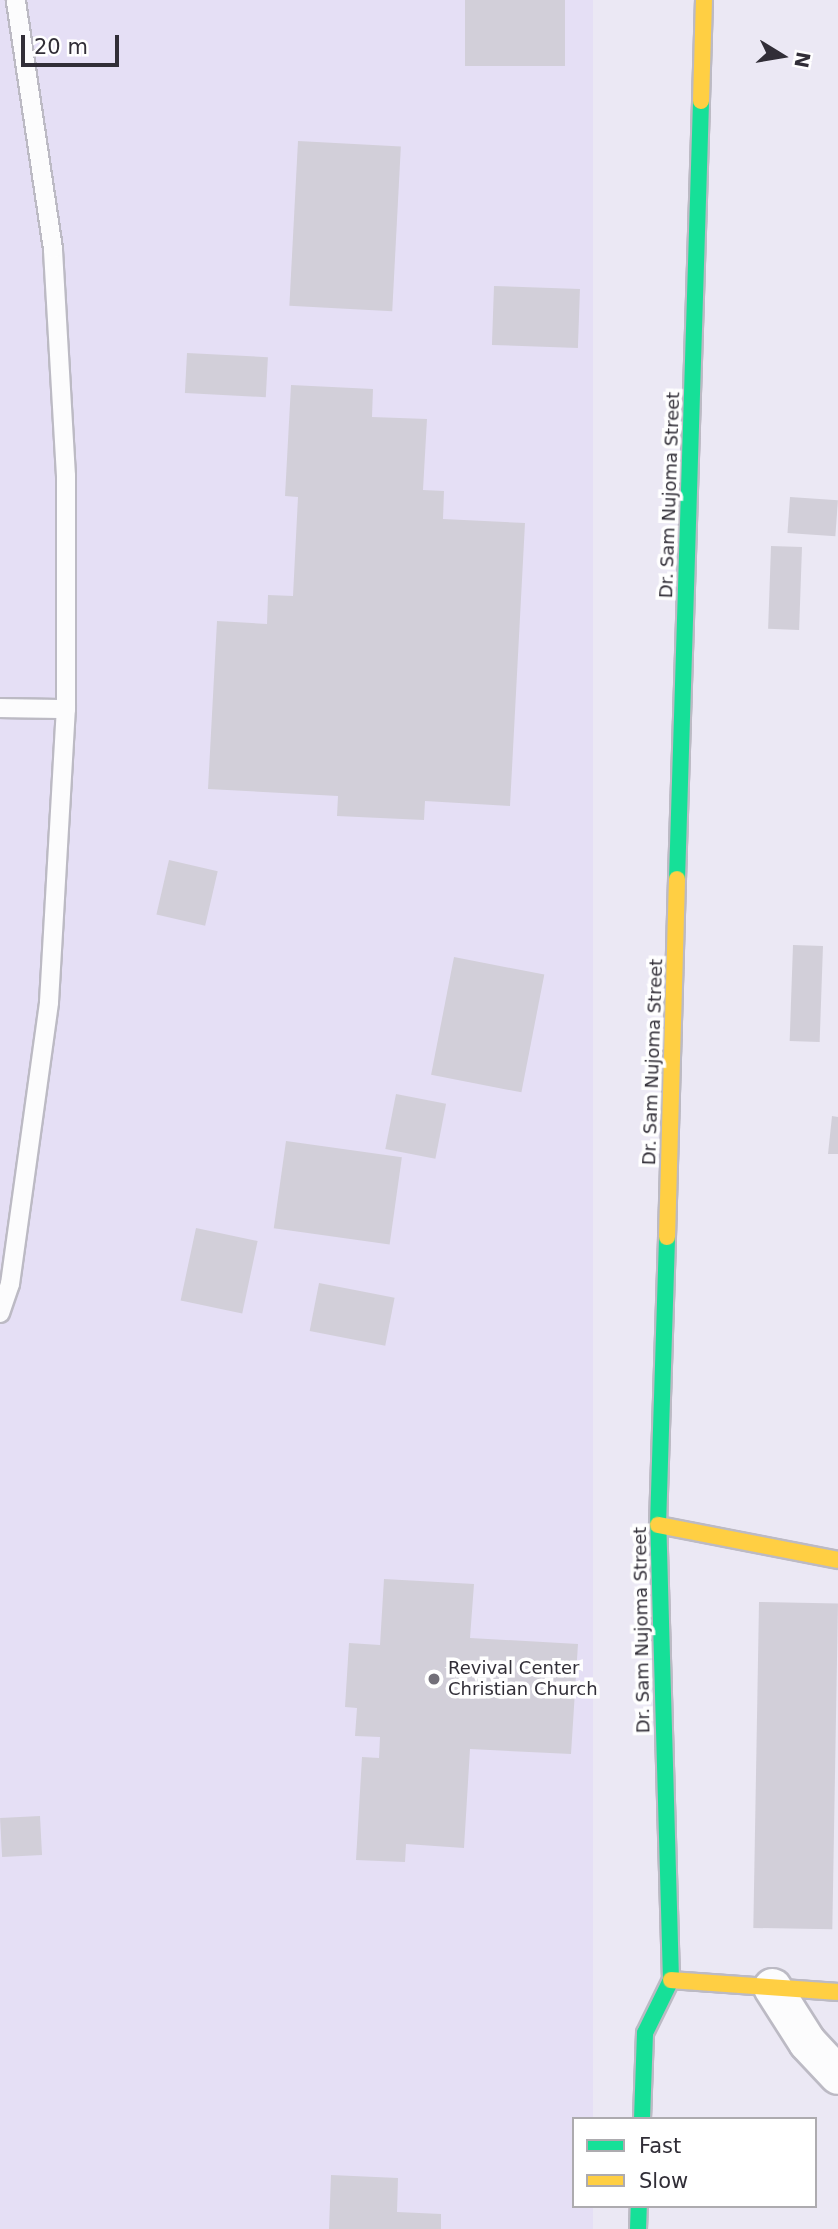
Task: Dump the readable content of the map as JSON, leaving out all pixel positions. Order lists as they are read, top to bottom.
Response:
{
  "streets": {
    "street": ["Dr. Sam Nujoma Street"]
  },
  "places": ["Revival Center Christian Church"],
  "legend": ["Fast", "Slow"],
  "scale_bar": "20 m",
  "north": "right"
}
